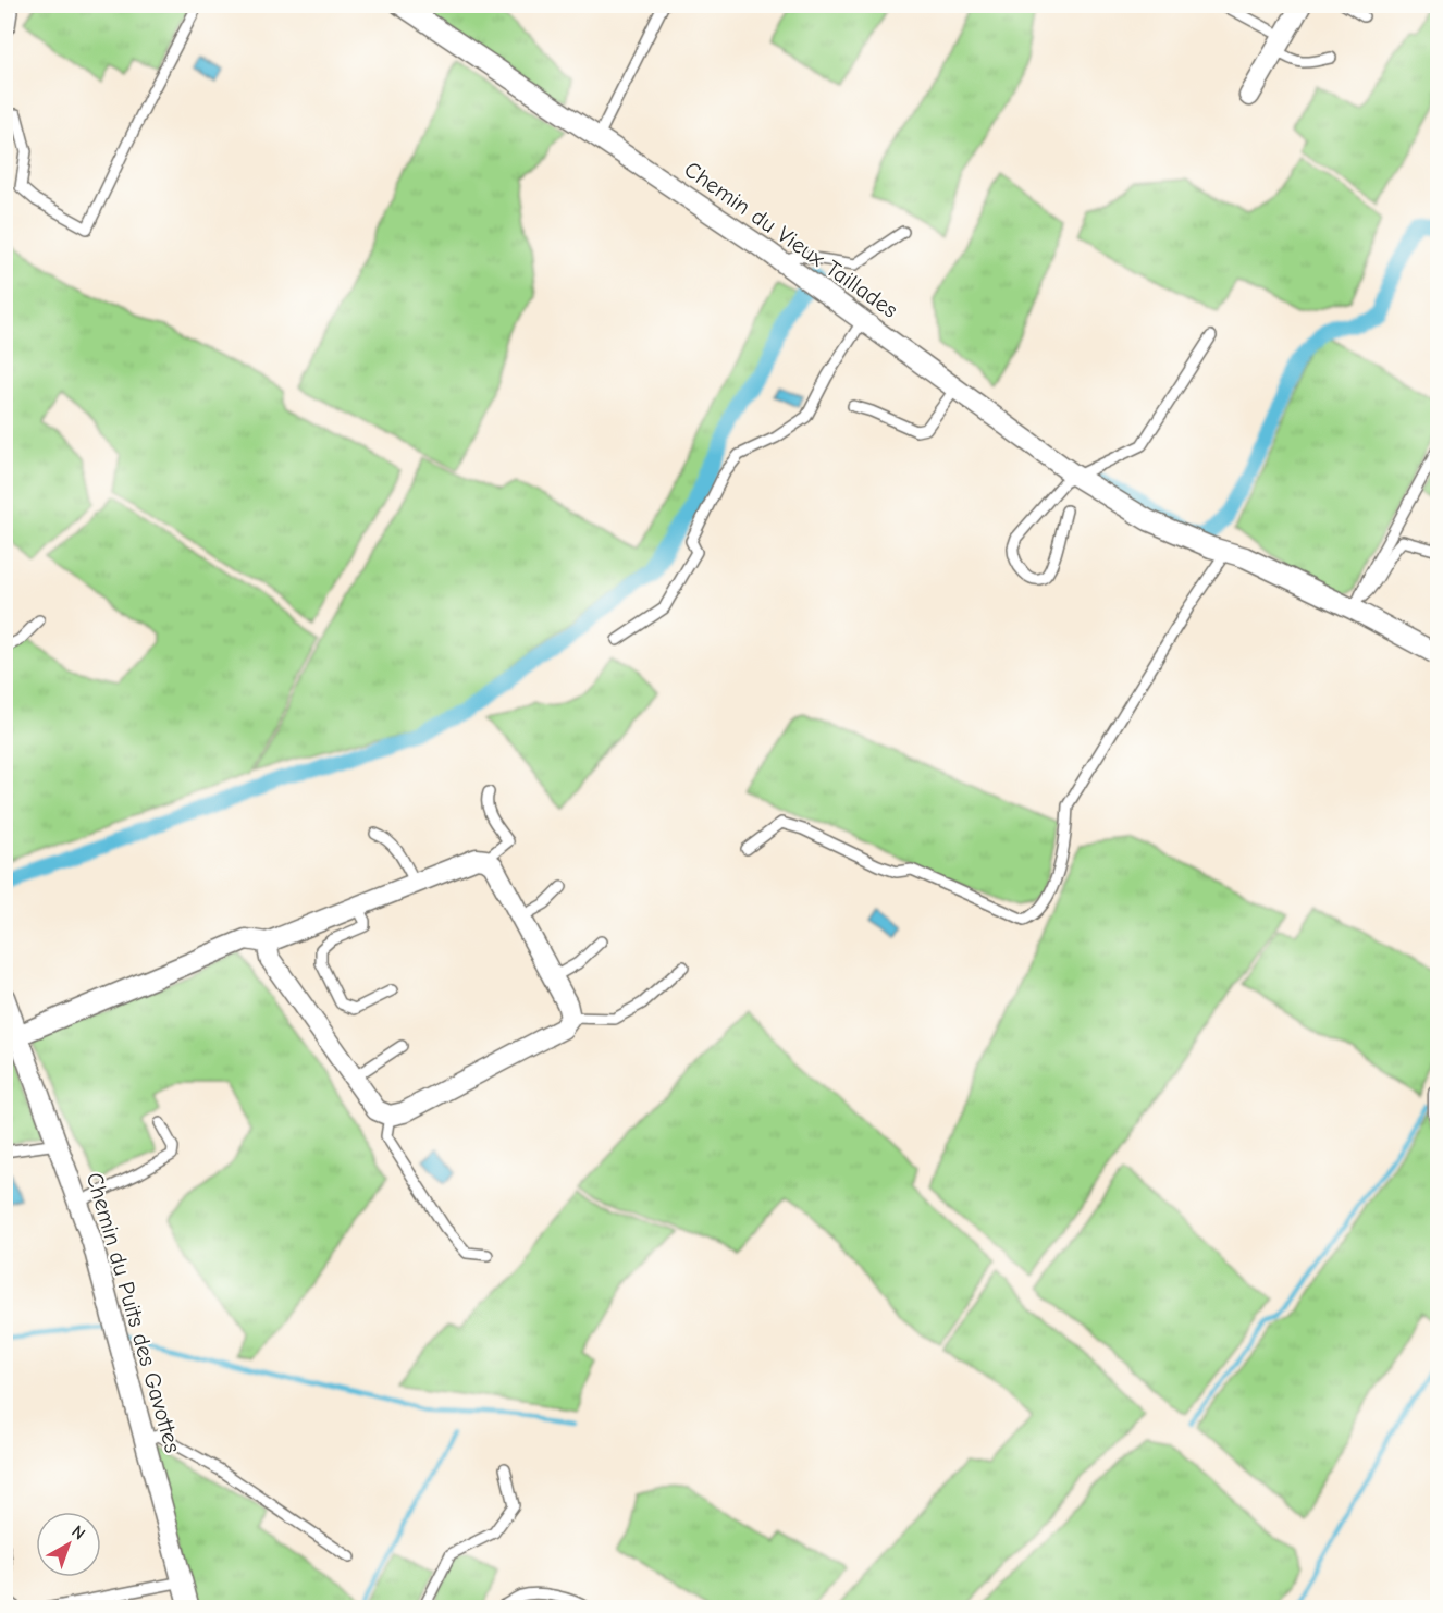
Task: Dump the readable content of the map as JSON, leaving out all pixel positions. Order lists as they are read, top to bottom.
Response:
{
  "streets": {
    "street": ["Chemin du Vieux Taillades", "Chemin du Puits des Gavottes"]
  },
  "north": "top right"
}
